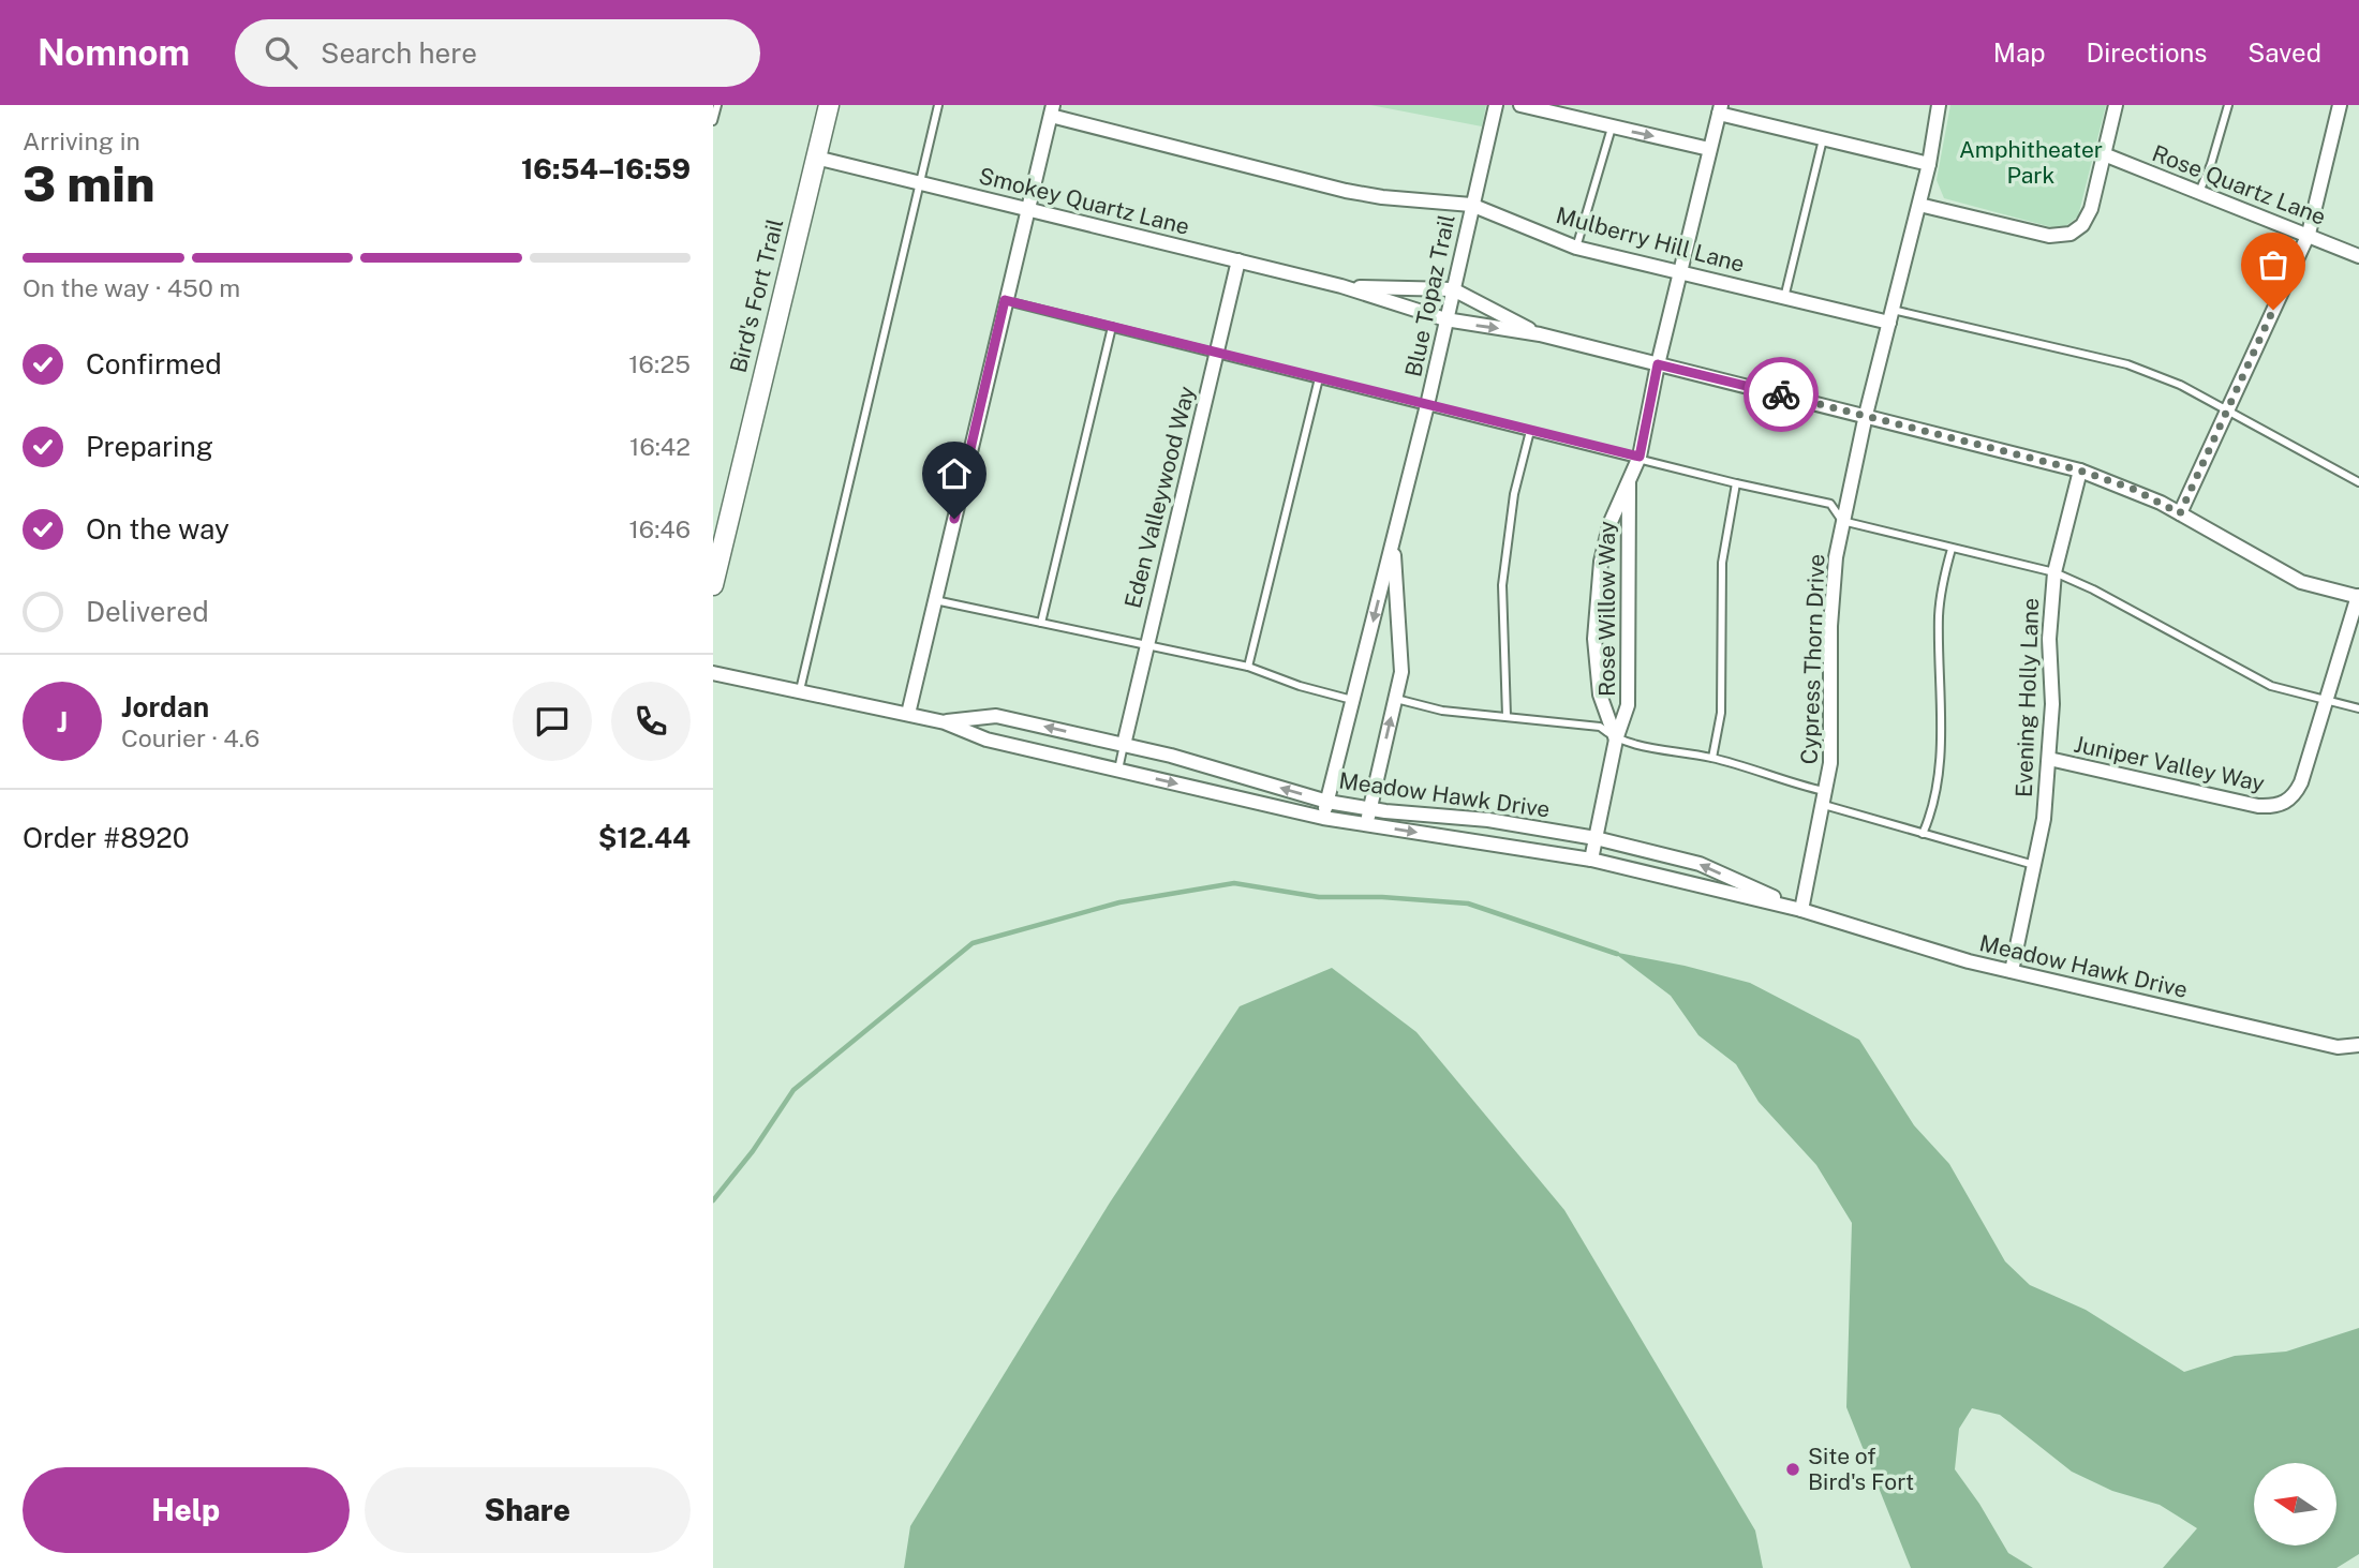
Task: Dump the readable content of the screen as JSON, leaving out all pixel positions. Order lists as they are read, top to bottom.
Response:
{
  "streets": {
    "street": [
      "Rose Quartz Lane",
      "Smokey Quartz Lane",
      "Mulberry Hill Lane",
      "Bird's Fort Trail",
      "Blue Topaz Trail",
      "Eden Valleywood Way",
      "Rose Willow Way",
      "Cypress Thorn Drive",
      "Evening Holly Lane",
      "Juniper Valley Way",
      "Meadow Hawk Drive"
    ]
  },
  "crossings": [
    ["Smokey Quartz Lane", "Bird's Fort Trail"],
    ["Smokey Quartz Lane", "Blue Topaz Trail"],
    ["Smokey Quartz Lane", "Eden Valleywood Way"],
    ["Smokey Quartz Lane", "Rose Willow Way"],
    ["Smokey Quartz Lane", "Cypress Thorn Drive"],
    ["Smokey Quartz Lane", "Evening Holly Lane"],
    ["Smokey Quartz Lane", "Juniper Valley Way"],
    ["Mulberry Hill Lane", "Blue Topaz Trail"],
    ["Mulberry Hill Lane", "Rose Willow Way"],
    ["Mulberry Hill Lane", "Cypress Thorn Drive"],
    ["Blue Topaz Trail", "Meadow Hawk Drive"],
    ["Eden Valleywood Way", "Meadow Hawk Drive"],
    ["Rose Willow Way", "Meadow Hawk Drive"],
    ["Cypress Thorn Drive", "Meadow Hawk Drive"],
    ["Evening Holly Lane", "Juniper Valley Way"],
    ["Evening Holly Lane", "Meadow Hawk Drive"]
  ],
  "parks": ["Amphitheater Park"],
  "places": ["Site of Bird's Fort"],
  "north": "left",
  "page": {
    "header": "Nomnom",
    "search": "Search here",
    "nav": ["Map", "Directions", "Saved"],
    "heading": ["3 min", "Arriving in", "16:54–16:59"],
    "panel": [
      "Jordan",
      "Courier · 4.6",
      "Order #8920",
      "$12.44"
    ],
    "bar": "On the way · 450 m",
    "list": [
      ["Confirmed", "16:25"],
      ["Preparing", "16:42"],
      ["On the way", "16:46"],
      "Delivered"
    ],
    "round": "J",
    "buttons": ["Help", "Share"]
  }
}
